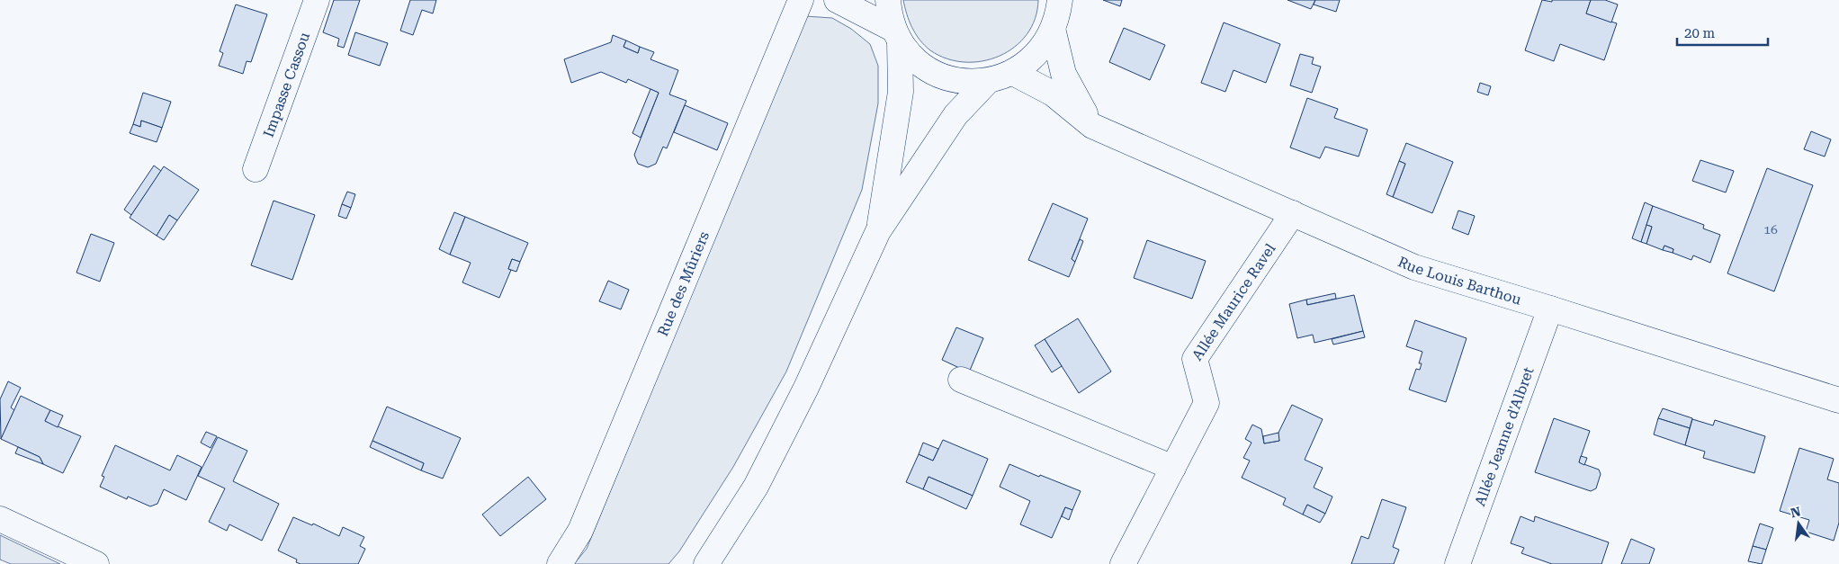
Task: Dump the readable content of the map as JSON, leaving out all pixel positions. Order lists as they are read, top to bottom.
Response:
{
  "streets": {
    "street": [
      "Impasse Cassou",
      "Rue Louis Barthou",
      "Rue des Mûriers",
      "Allée Maurice Ravel",
      "Allée Jeanne d'Albret"
    ]
  },
  "crossings": [
    ["Rue Louis Barthou", "Allée Maurice Ravel"],
    ["Rue Louis Barthou", "Allée Jeanne d'Albret"]
  ],
  "house_numbers": ["16"],
  "scale_bar": "20 m",
  "north": "top"
}
